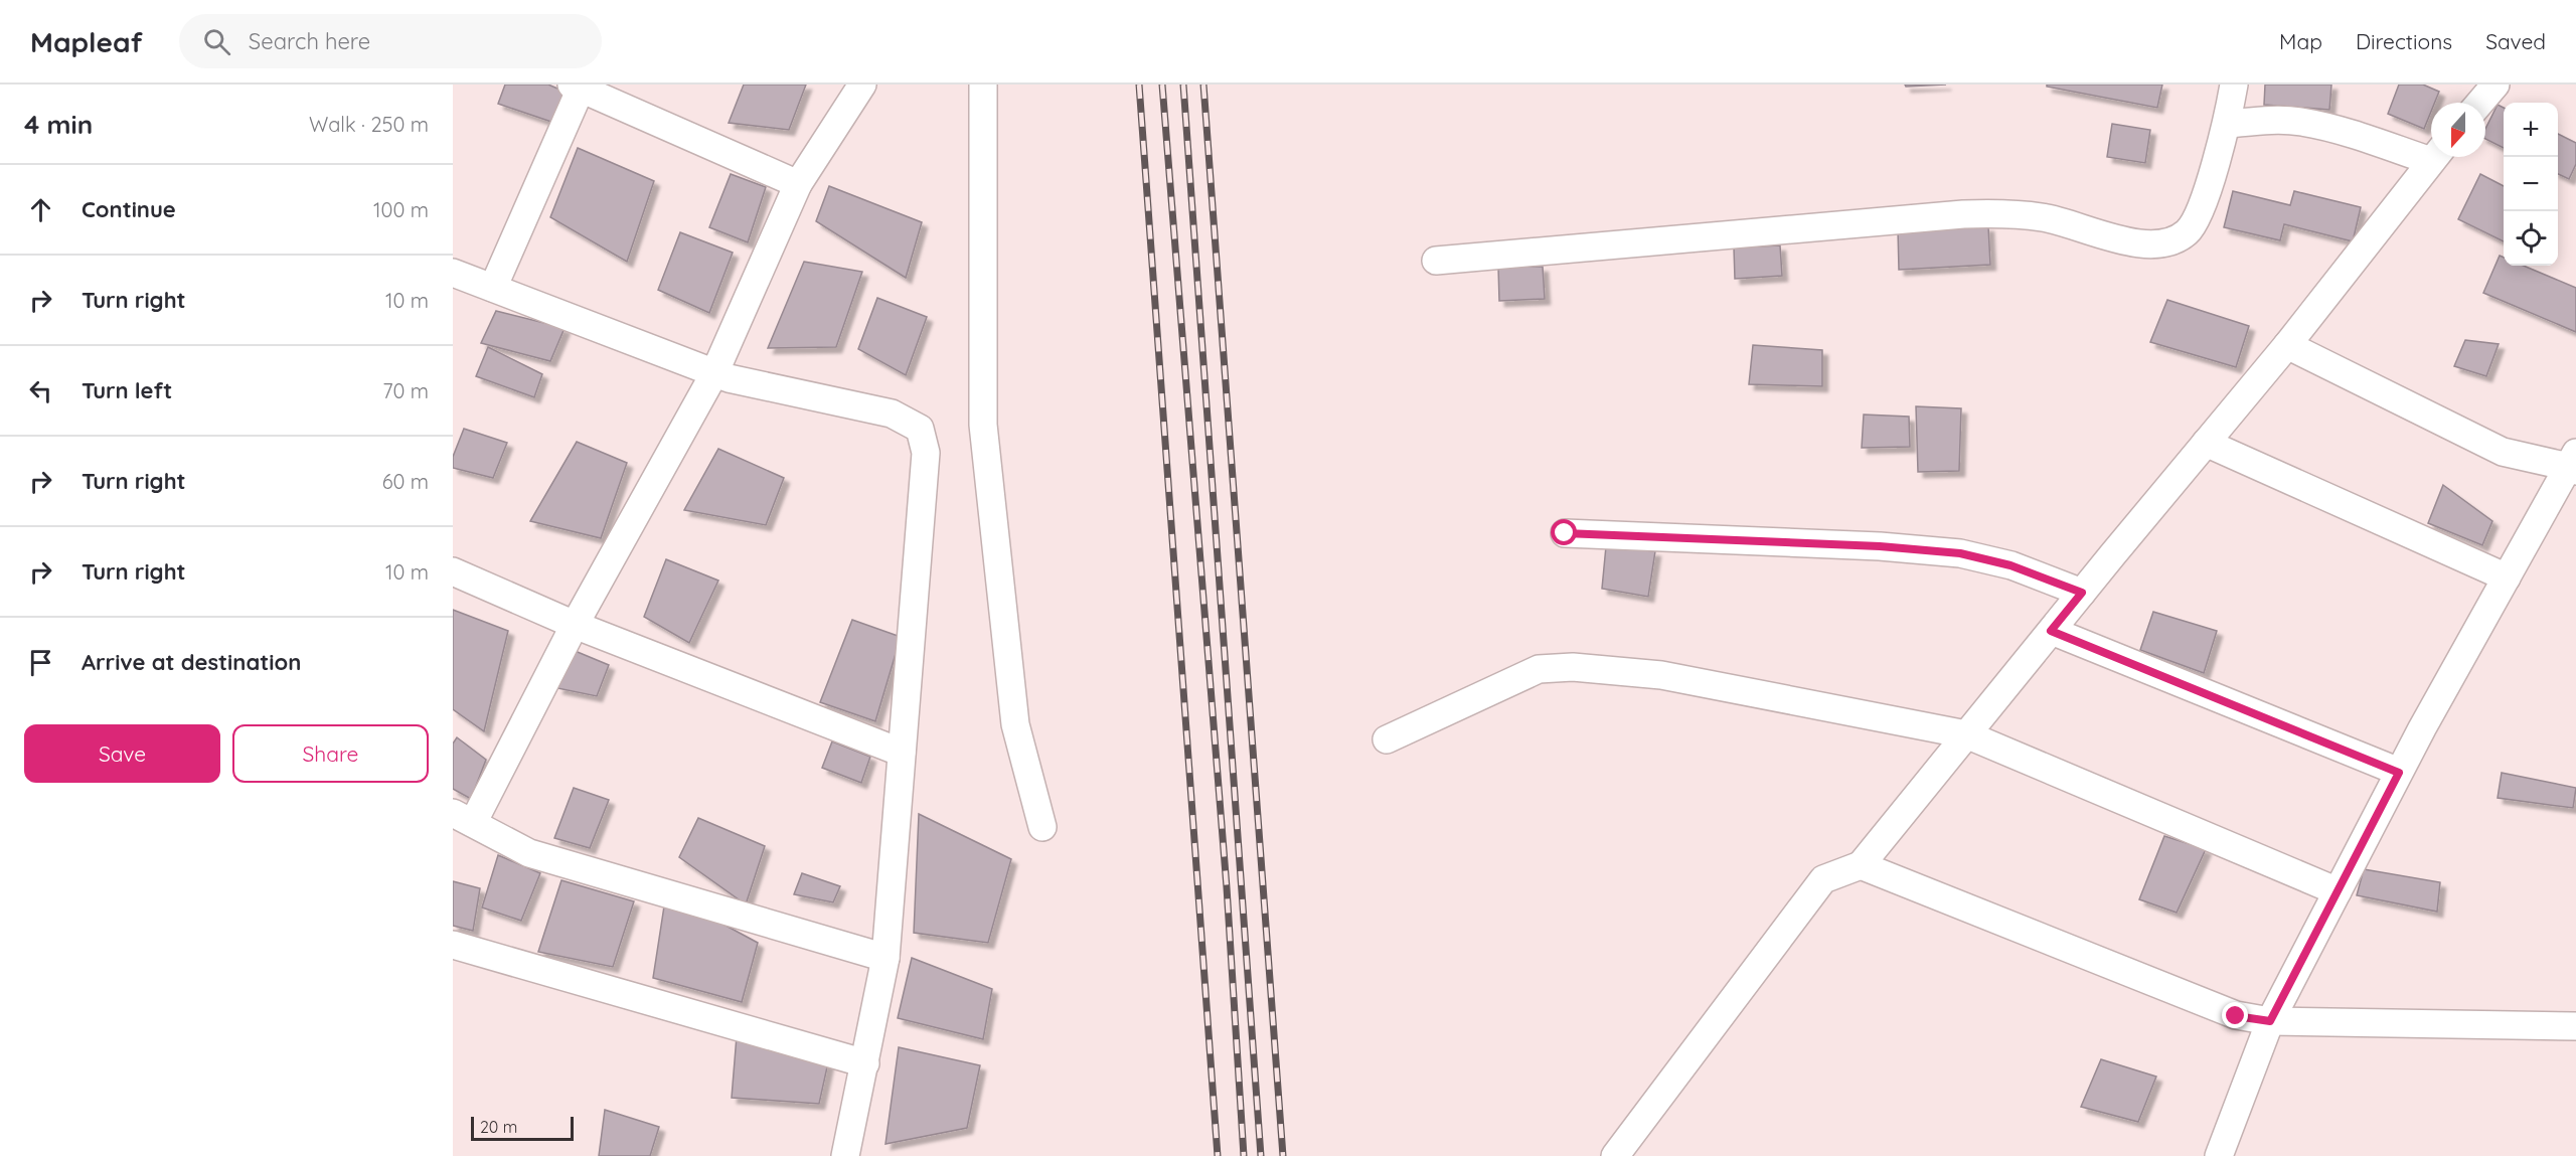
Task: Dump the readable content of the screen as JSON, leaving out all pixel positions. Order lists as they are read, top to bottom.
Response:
{
  "scale_bar": "20 m",
  "north": "bottom",
  "page": {
    "header": "Mapleaf",
    "search": "Search here",
    "nav": ["Map", "Directions", "Saved"],
    "heading": ["4 min", "Walk · 250 m"],
    "map_buttons": ["+", "−"],
    "list": [
      ["Continue", "100 m"],
      ["Turn right", "10 m"],
      ["Turn left", "70 m"],
      ["Turn right", "60 m"],
      ["Turn right", "10 m"],
      "Arrive at destination"
    ],
    "buttons": ["Save", "Share"],
    "scale": "20 m"
  }
}
